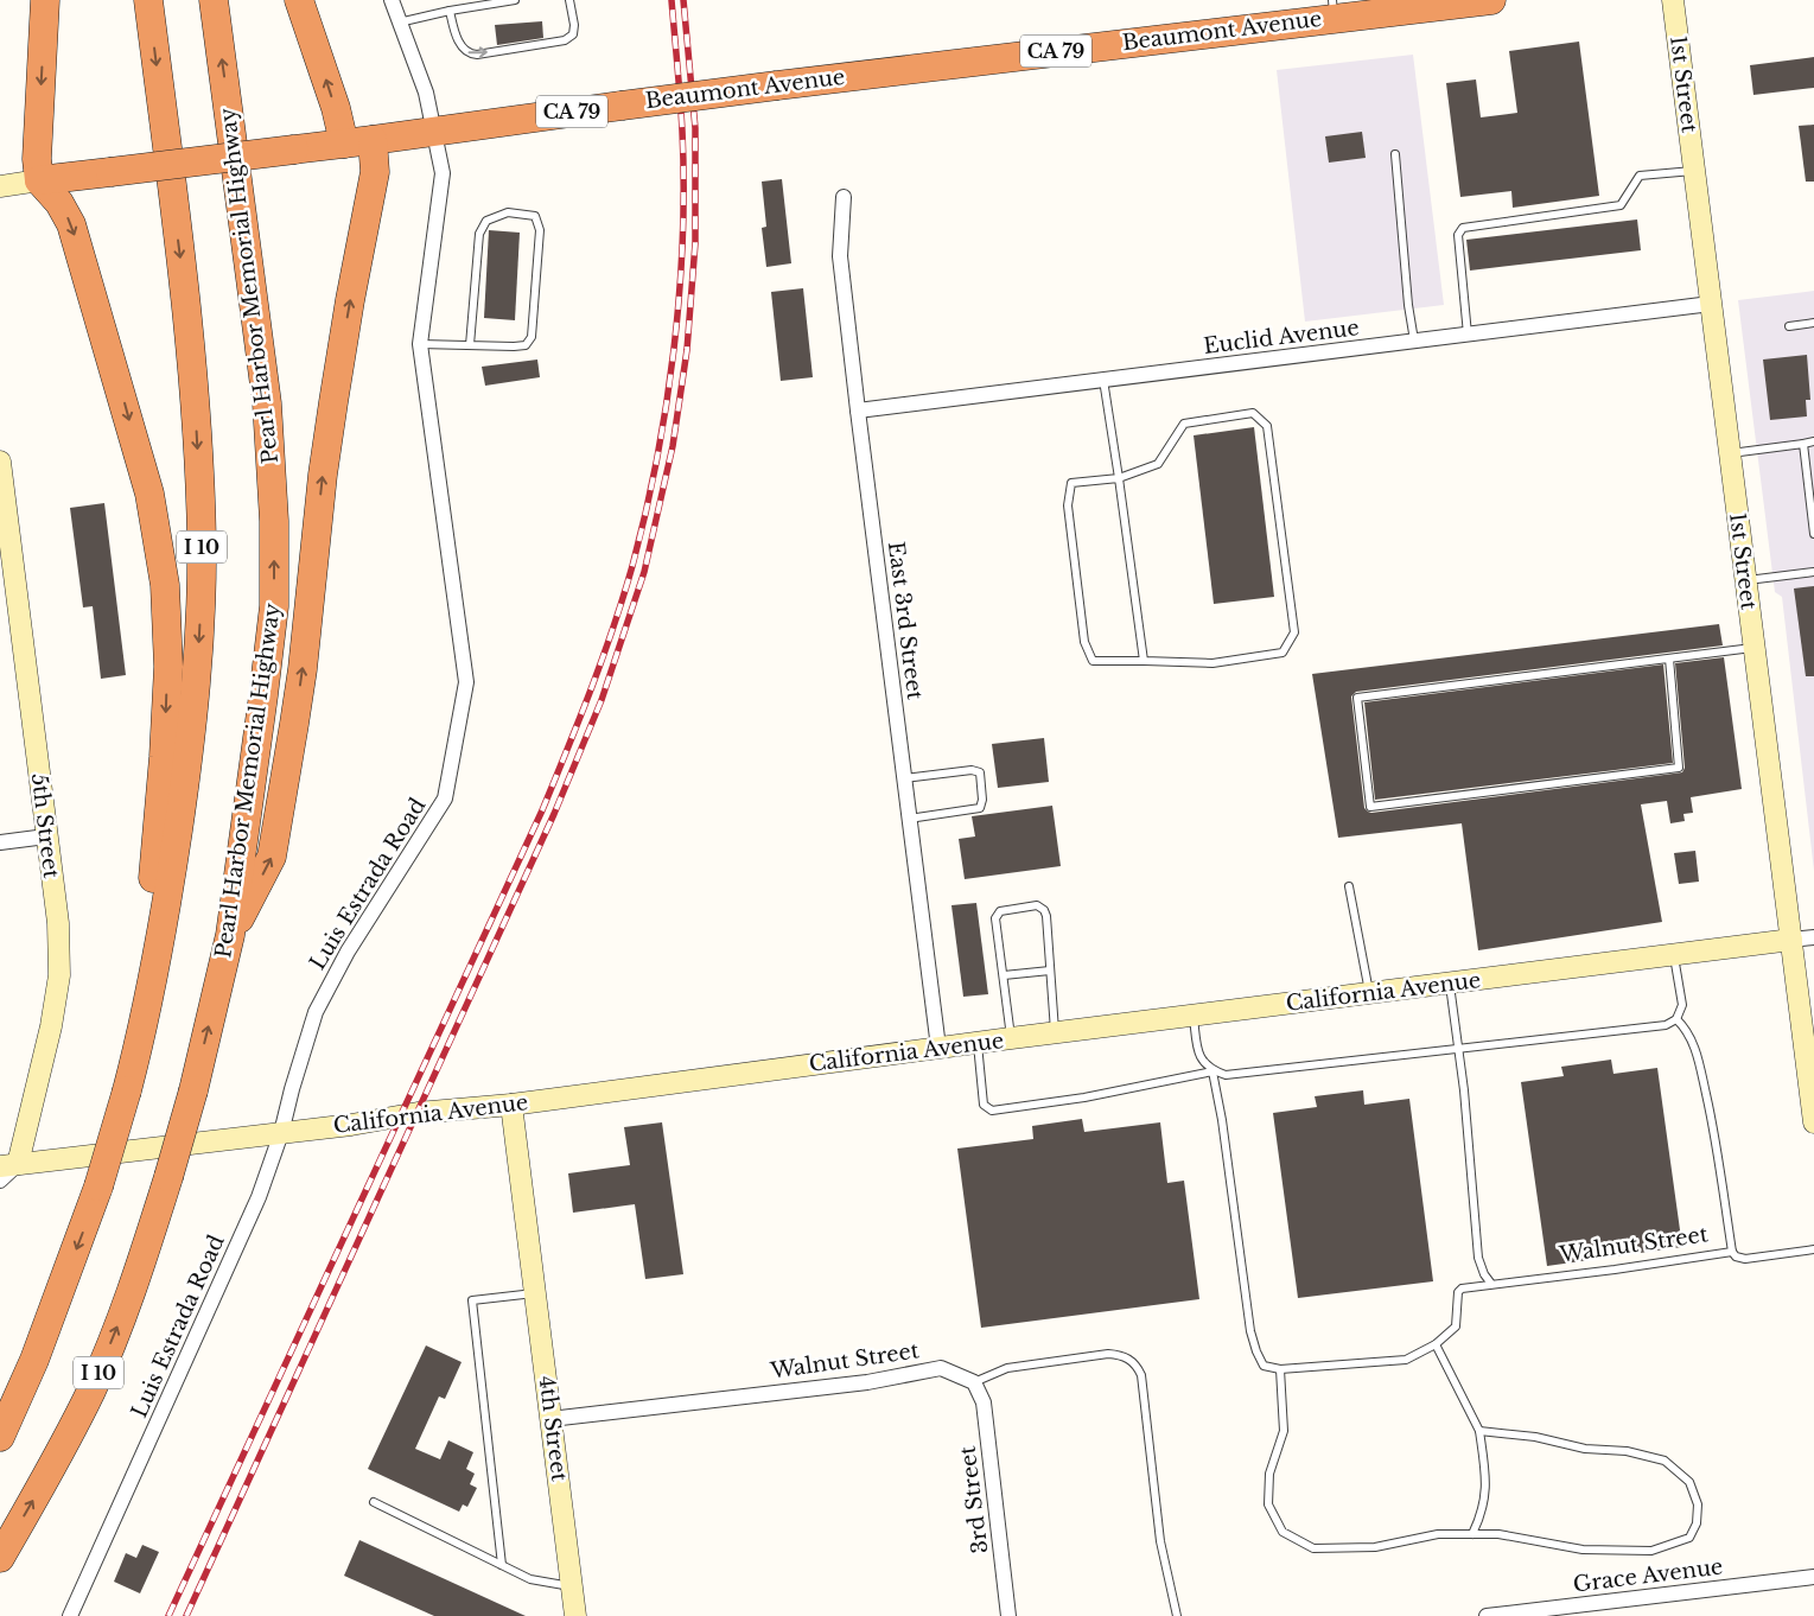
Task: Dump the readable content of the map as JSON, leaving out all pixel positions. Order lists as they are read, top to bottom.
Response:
{
  "streets": {
    "highway": [
      "Beaumont Avenue",
      "CA 79",
      "Pearl Harbor Memorial Highway",
      "I 10"
    ],
    "street": [
      "1st Street",
      "Euclid Avenue",
      "East 3rd Street",
      "5th Street",
      "Luis Estrada Road",
      "California Avenue",
      "Walnut Street",
      "4th Street",
      "3rd Street",
      "Grace Avenue"
    ]
  },
  "crossings": [
    ["Beaumont Avenue", "Luis Estrada Road"],
    ["1st Street", "Euclid Avenue"],
    ["1st Street", "California Avenue"],
    ["Euclid Avenue", "East 3rd Street"],
    ["East 3rd Street", "California Avenue"],
    ["5th Street", "California Avenue"],
    ["Luis Estrada Road", "California Avenue"],
    ["California Avenue", "4th Street"],
    ["Walnut Street", "4th Street"],
    ["Walnut Street", "3rd Street"]
  ]
}
